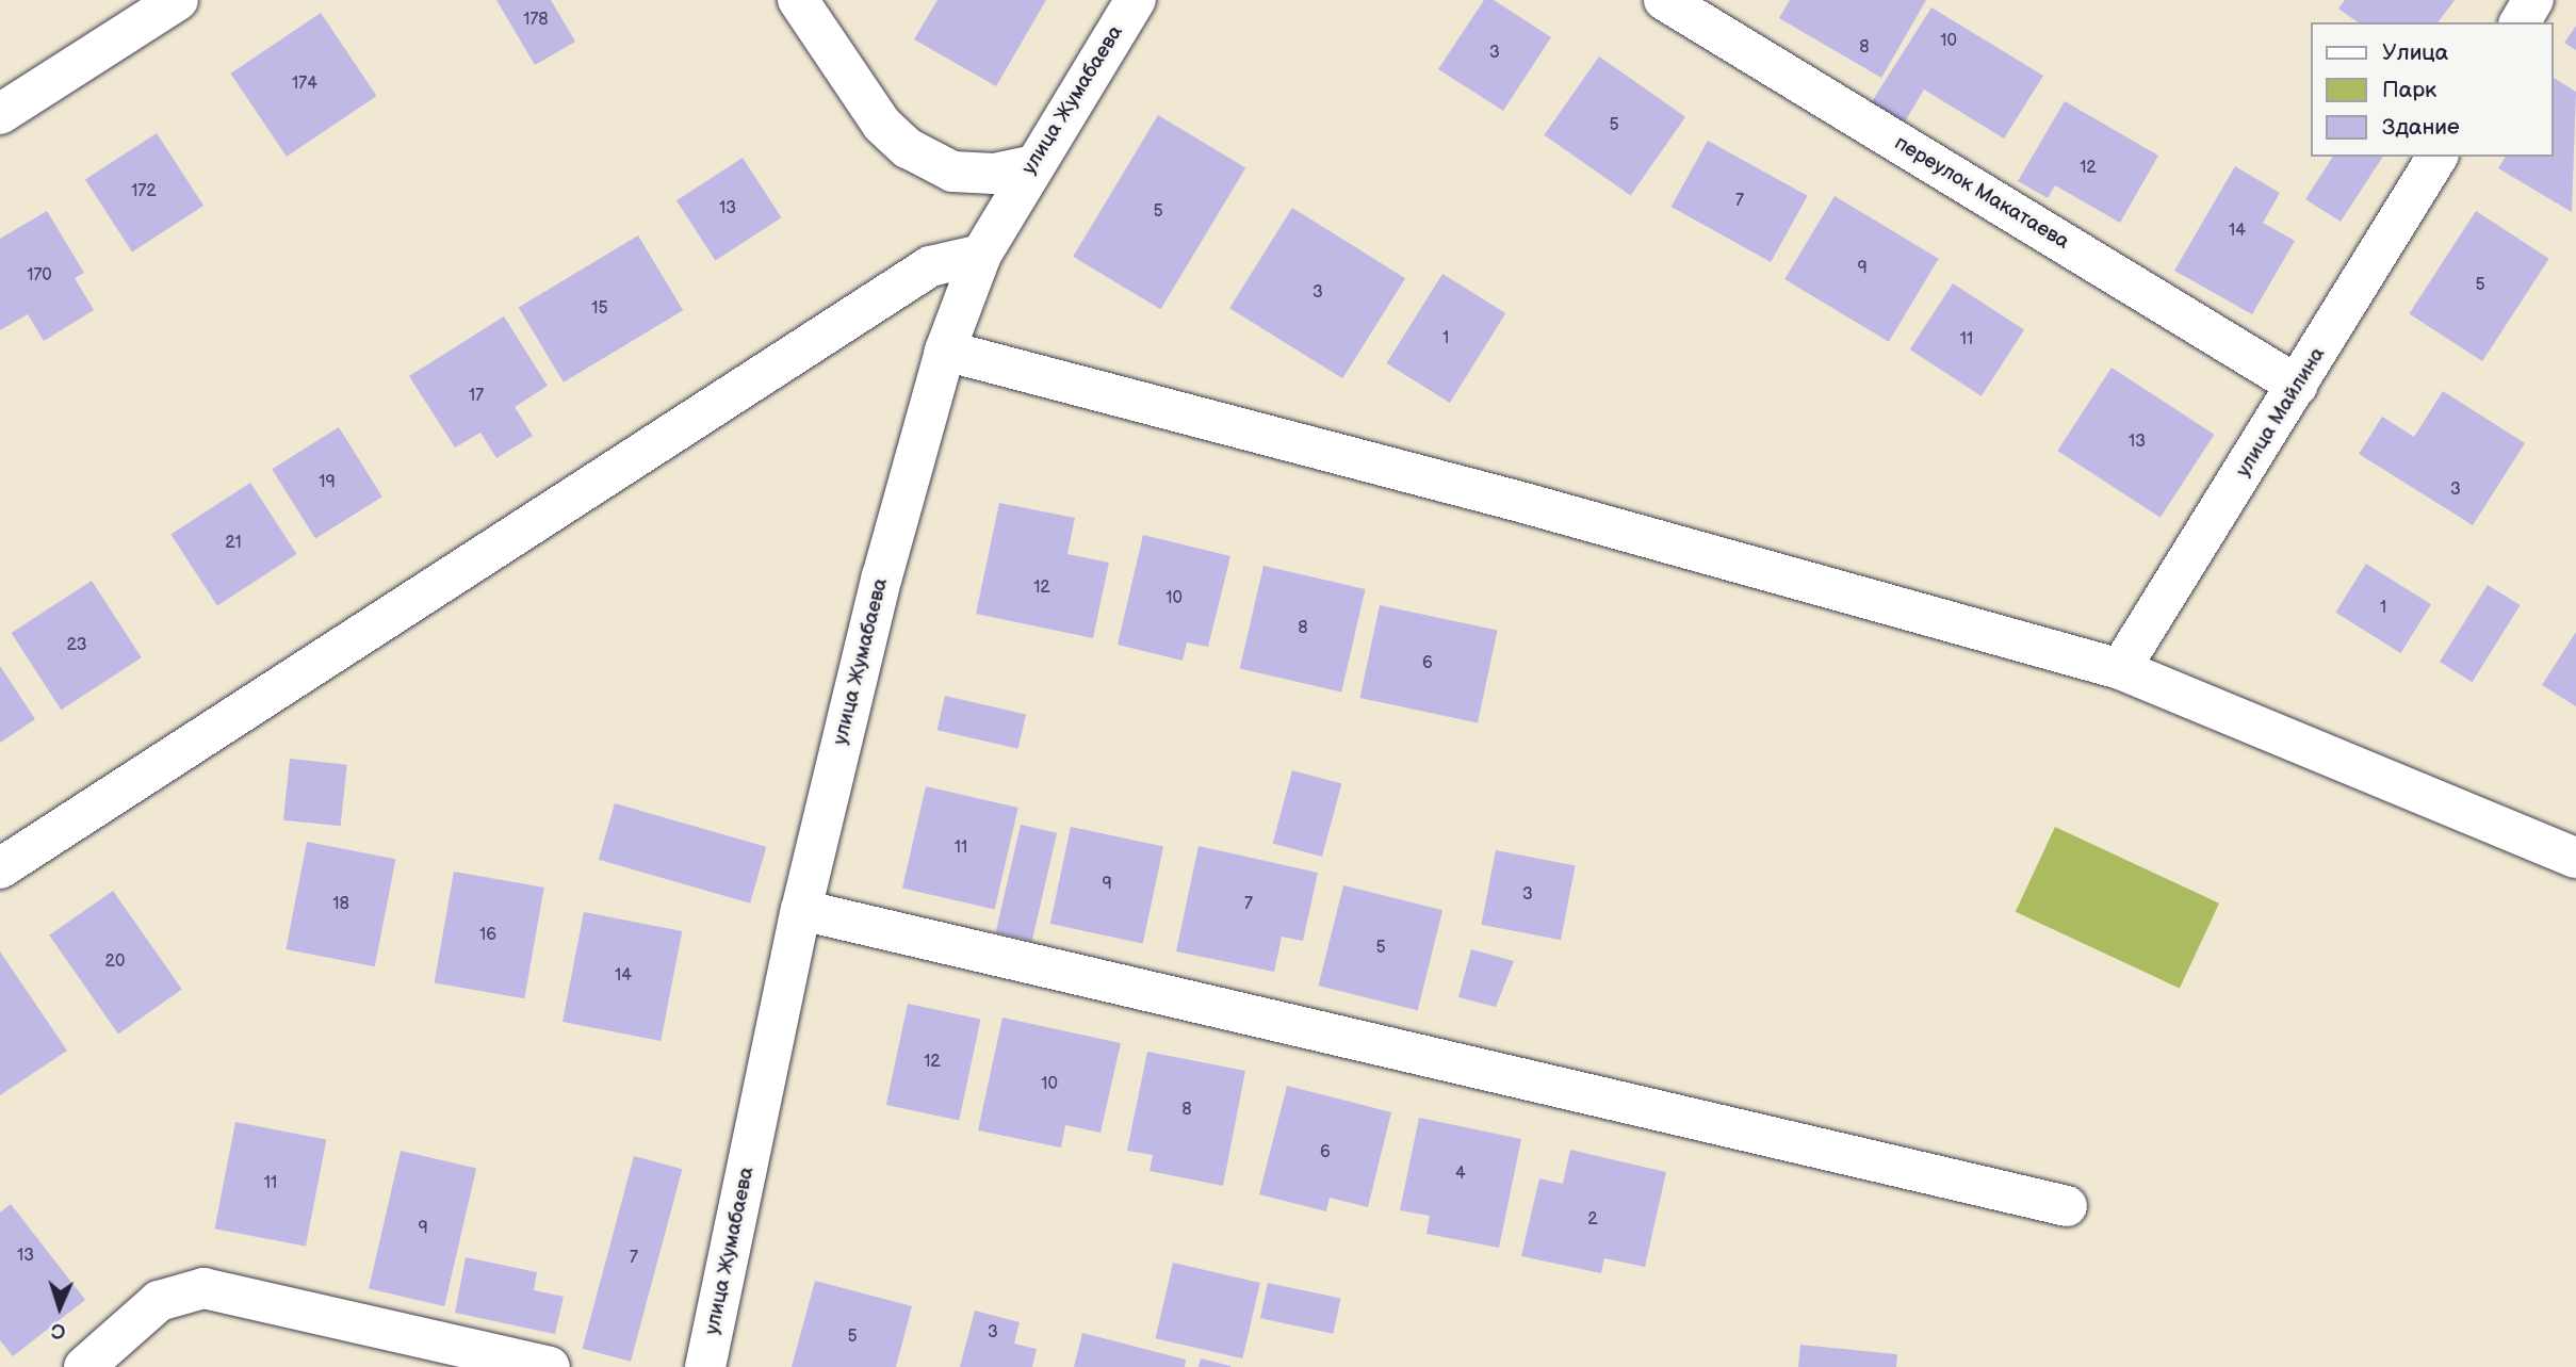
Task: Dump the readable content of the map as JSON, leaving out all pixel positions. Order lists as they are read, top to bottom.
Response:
{
  "streets": {
    "street": ["улица Жумабаева", "переулок Макатаева", "улица Майлина"]
  },
  "crossings": [
    ["переулок Макатаева", "улица Майлина"]
  ],
  "house_numbers": [
    "178",
    "10",
    "8",
    "3",
    "174",
    "5",
    "12",
    "172",
    "7",
    "13",
    "5",
    "14",
    "9",
    "170",
    "5",
    "3",
    "15",
    "1",
    "11",
    "17",
    "13",
    "19",
    "3",
    "21",
    "12",
    "10",
    "1",
    "8",
    "23",
    "6",
    "11",
    "9",
    "3",
    "18",
    "7",
    "16",
    "5",
    "20",
    "14",
    "12",
    "10",
    "8",
    "6",
    "4",
    "11",
    "2",
    "9",
    "13",
    "7",
    "3",
    "5"
  ],
  "legend": ["Улица", "Парк", "Здание"],
  "north": "bottom"
}
